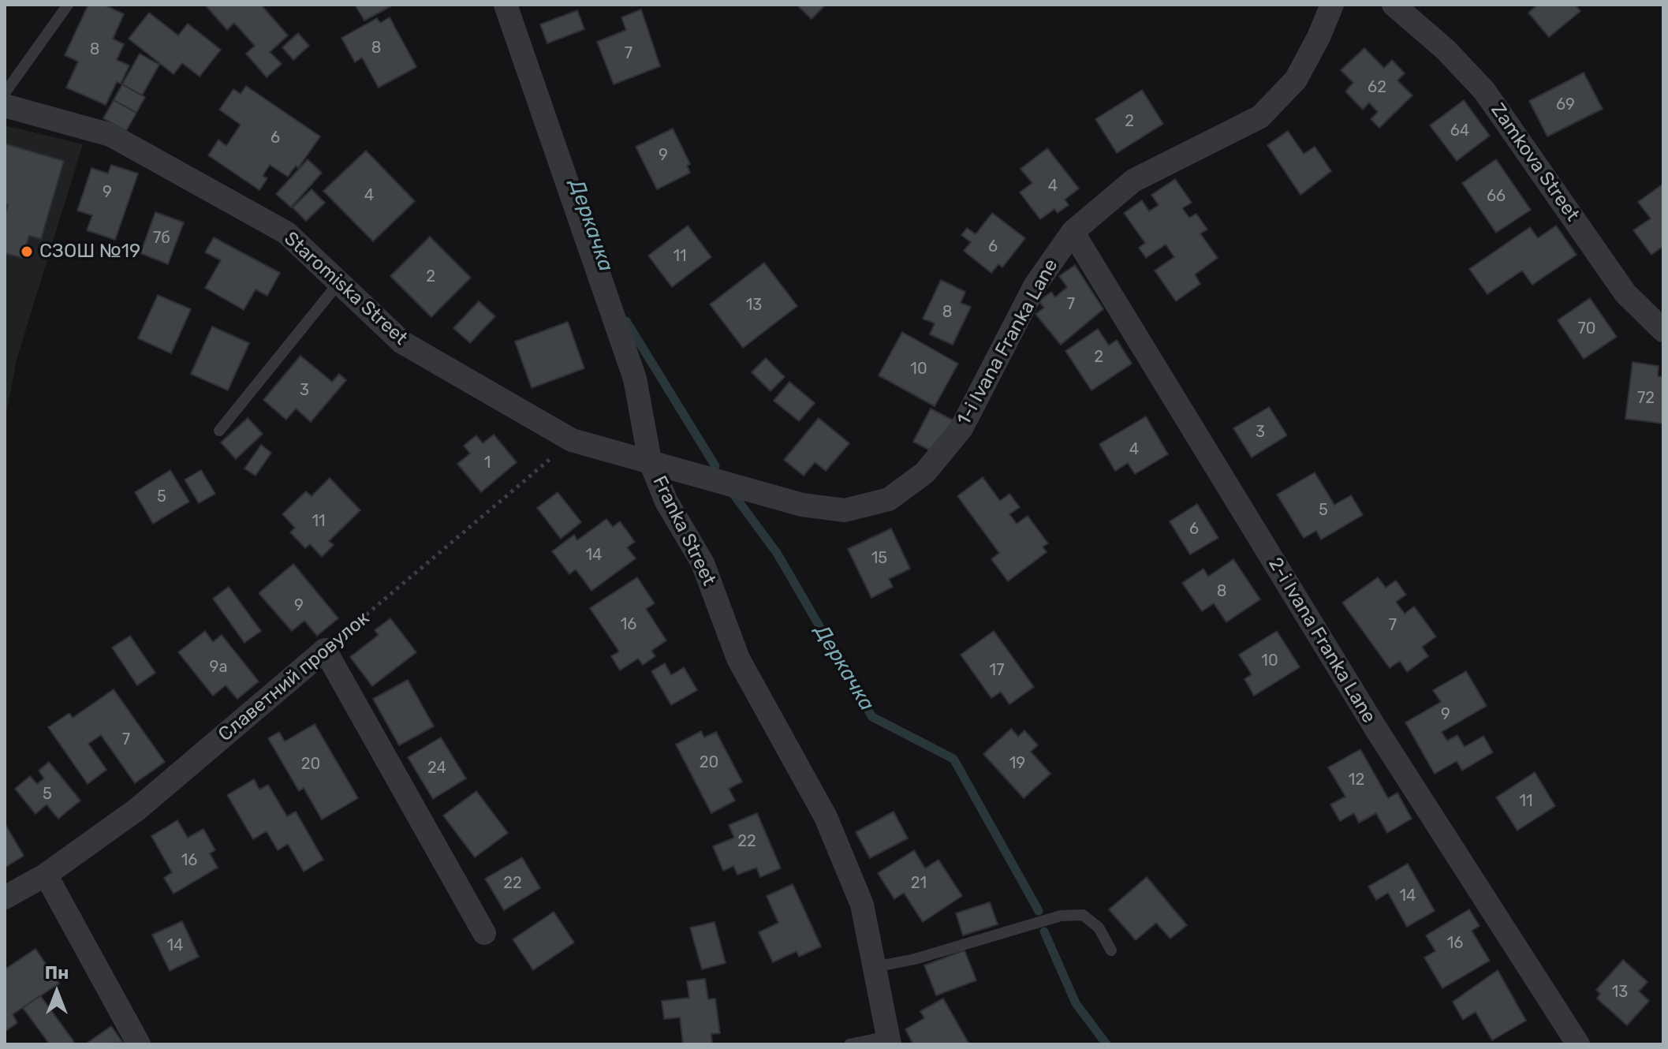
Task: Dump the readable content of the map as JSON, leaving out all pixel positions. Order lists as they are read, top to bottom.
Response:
{
  "streets": {
    "street": [
      "Zamkova Street",
      "Staromiska Street",
      "1-i Ivana Franka Lane",
      "Franka Street",
      "2-i Ivana Franka Lane",
      "Славетний провулок"
    ]
  },
  "crossings": [
    ["Staromiska Street", "1-i Ivana Franka Lane"],
    ["Staromiska Street", "Franka Street"],
    ["Staromiska Street", "Славетний провулок"],
    ["1-i Ivana Franka Lane", "Franka Street"],
    ["1-i Ivana Franka Lane", "2-i Ivana Franka Lane"]
  ],
  "water": ["Деркачка"],
  "places": ["СЗОШ №19"],
  "house_numbers": [
    "8",
    "8",
    "7",
    "62",
    "69",
    "2",
    "64",
    "6",
    "9",
    "4",
    "9",
    "4",
    "66",
    "7б",
    "6",
    "11",
    "2",
    "7",
    "13",
    "8",
    "70",
    "2",
    "10",
    "3",
    "72",
    "3",
    "4",
    "1",
    "5",
    "5",
    "11",
    "6",
    "14",
    "15",
    "8",
    "9",
    "16",
    "7",
    "10",
    "9а",
    "17",
    "9",
    "7",
    "20",
    "19",
    "20",
    "24",
    "12",
    "5",
    "11",
    "22",
    "16",
    "22",
    "21",
    "14",
    "16",
    "14",
    "13"
  ],
  "north": "top"
}
